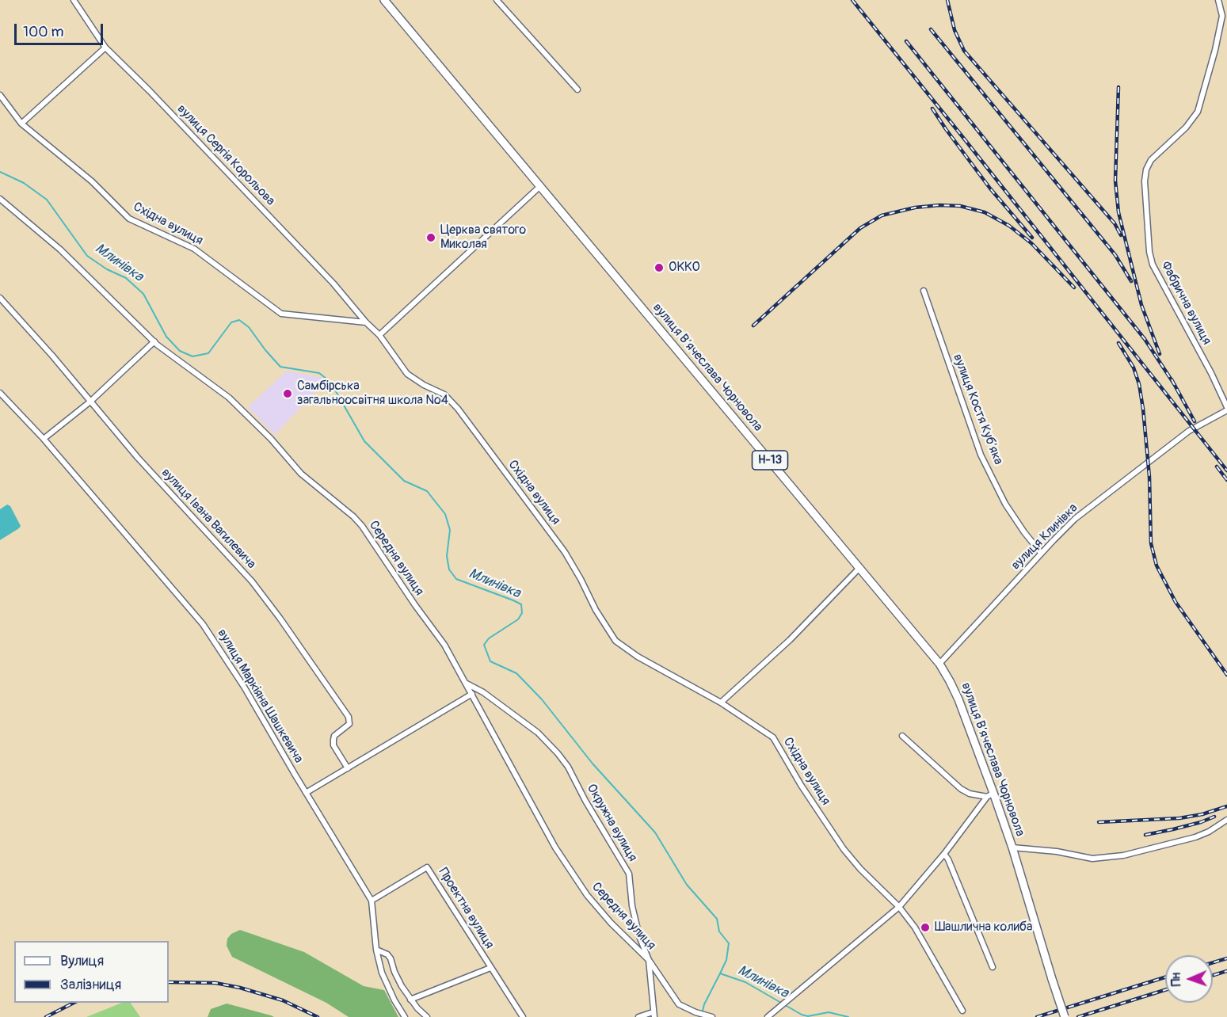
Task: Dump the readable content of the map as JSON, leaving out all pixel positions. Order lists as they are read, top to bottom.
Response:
{
  "streets": {
    "main road": ["вулиця Вʼячеслава Чорновола", "Н-13"],
    "street": [
      "вулиця Сергія Корольова",
      "Східна вулиця",
      "Фабрична вулиця",
      "вулиця Костя Кубʼяка",
      "вулиця Івана Вагилевича",
      "вулиця Клинівка",
      "Середня вулиця",
      "вулиця Маркіяна Шашкевича",
      "Окружна вулиця",
      "Проектна вулиця"
    ]
  },
  "crossings": [
    ["вулиця Сергія Корольова", "Східна вулиця"],
    ["Фабрична вулиця", "вулиця Клинівка"],
    ["вулиця Вʼячеслава Чорновола", "вулиця Клинівка"],
    ["вулиця Костя Кубʼяка", "вулиця Клинівка"],
    ["Середня вулиця", "Окружна вулиця"],
    ["вулиця Маркіяна Шашкевича", "Проектна вулиця"]
  ],
  "water": ["Млинівка"],
  "places": [
    "Церква святого Миколая",
    "OKKO",
    "Самбірська загальноосвітня школа №4",
    "Шашлична колиба"
  ],
  "legend": ["Вулиця", "Залізниця"],
  "scale_bar": "100 m",
  "north": "left"
}
